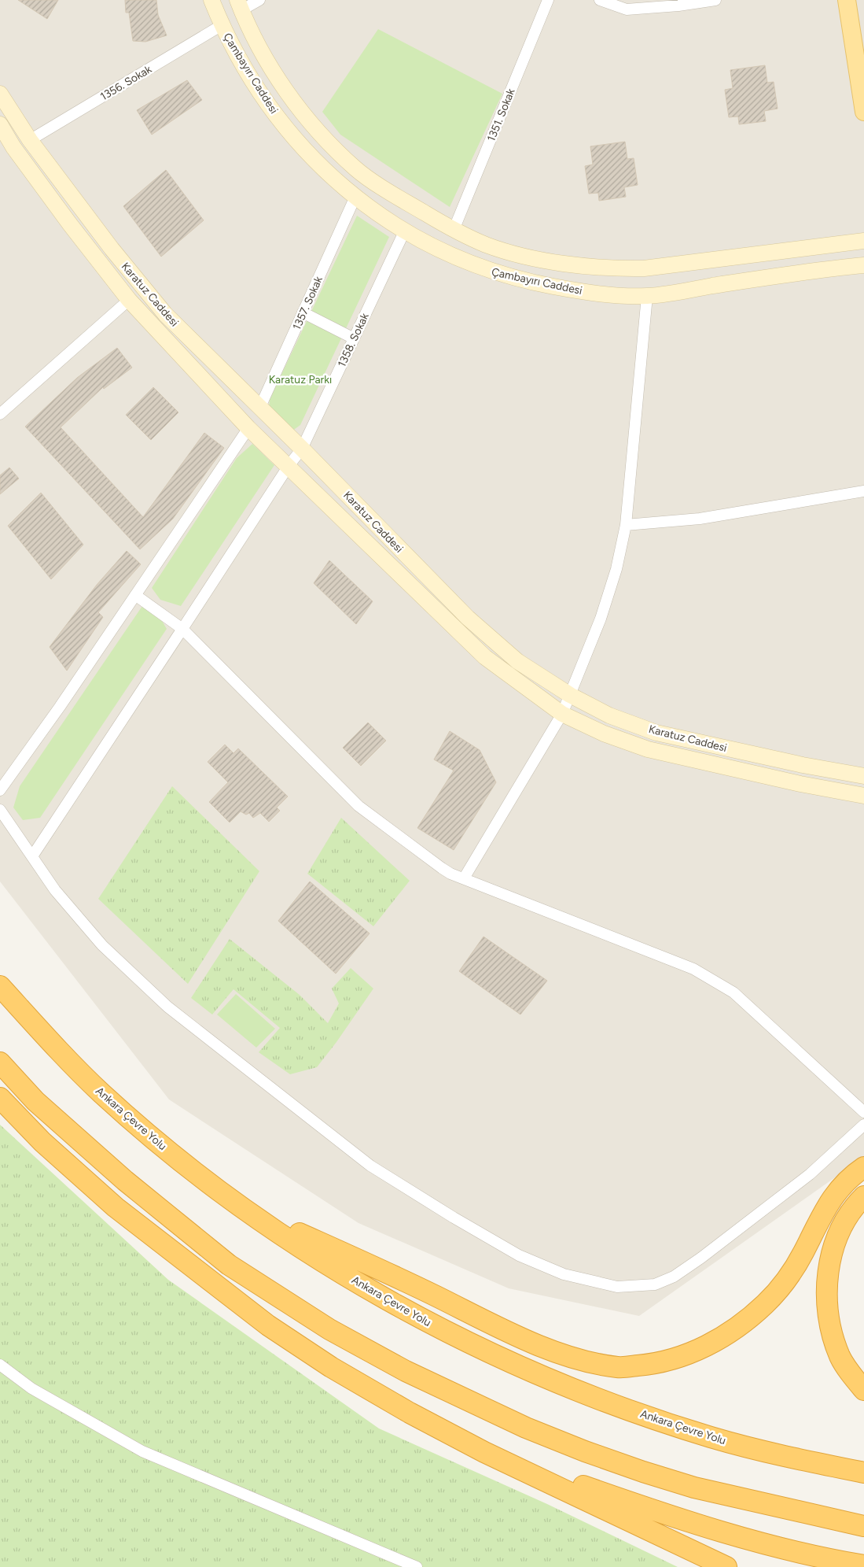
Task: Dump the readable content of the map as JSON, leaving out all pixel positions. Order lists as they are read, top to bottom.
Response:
{
  "streets": {
    "highway": ["Ankara Çevre Yolu"],
    "street": [
      "Çambayırı Caddesi",
      "1356. Sokak",
      "1351. Sokak",
      "Karatuz Caddesi",
      "1357. Sokak",
      "1358. Sokak"
    ]
  },
  "crossings": [
    ["Çambayırı Caddesi", "1356. Sokak"],
    ["Çambayırı Caddesi", "1351. Sokak"],
    ["Çambayırı Caddesi", "1357. Sokak"],
    ["Çambayırı Caddesi", "1358. Sokak"],
    ["1356. Sokak", "Karatuz Caddesi"],
    ["Karatuz Caddesi", "1357. Sokak"],
    ["Karatuz Caddesi", "1358. Sokak"]
  ],
  "parks": ["Karatuz Parkı"]
}
